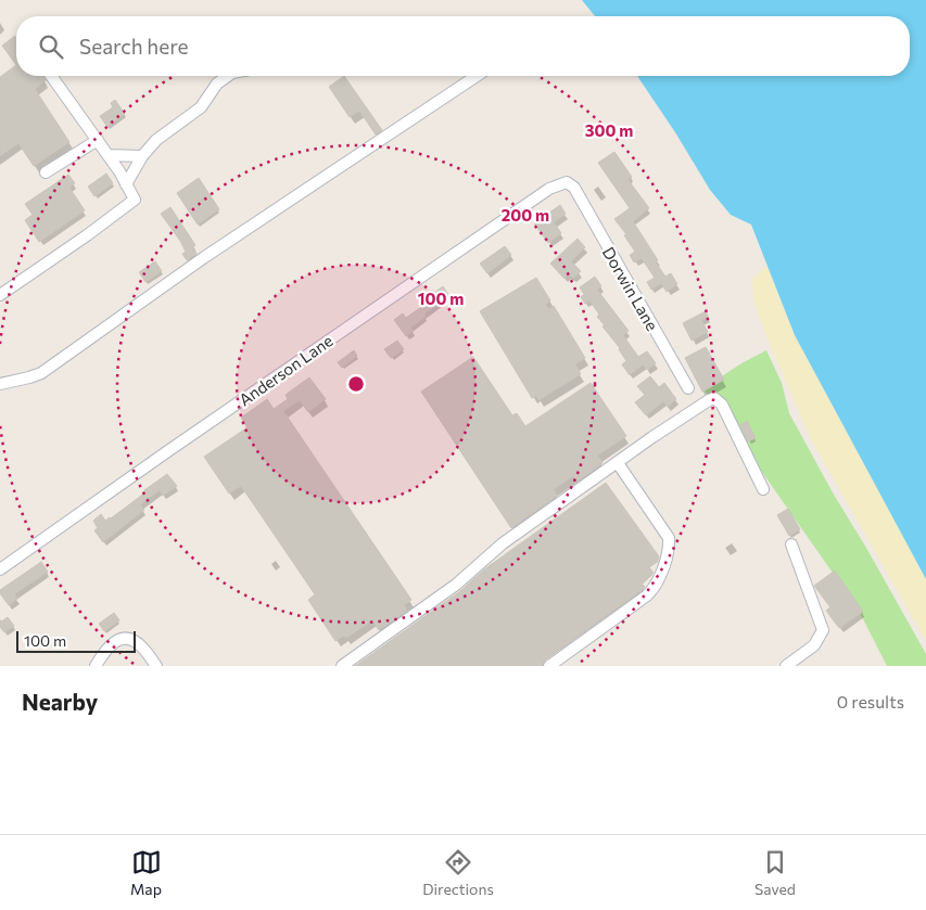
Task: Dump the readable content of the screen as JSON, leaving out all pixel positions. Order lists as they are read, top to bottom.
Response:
{
  "streets": {
    "street": ["Dorwin Lane", "Anderson Lane"]
  },
  "crossings": [
    ["Dorwin Lane", "Anderson Lane"]
  ],
  "scale_bar": "100 m",
  "page": {
    "search": "Search here",
    "scale": "100 m",
    "heading": ["Nearby", "0 results"],
    "nav": ["Map", "Directions", "Saved"]
  },
  "rings": ["300 m", "200 m", "100 m"]
}
